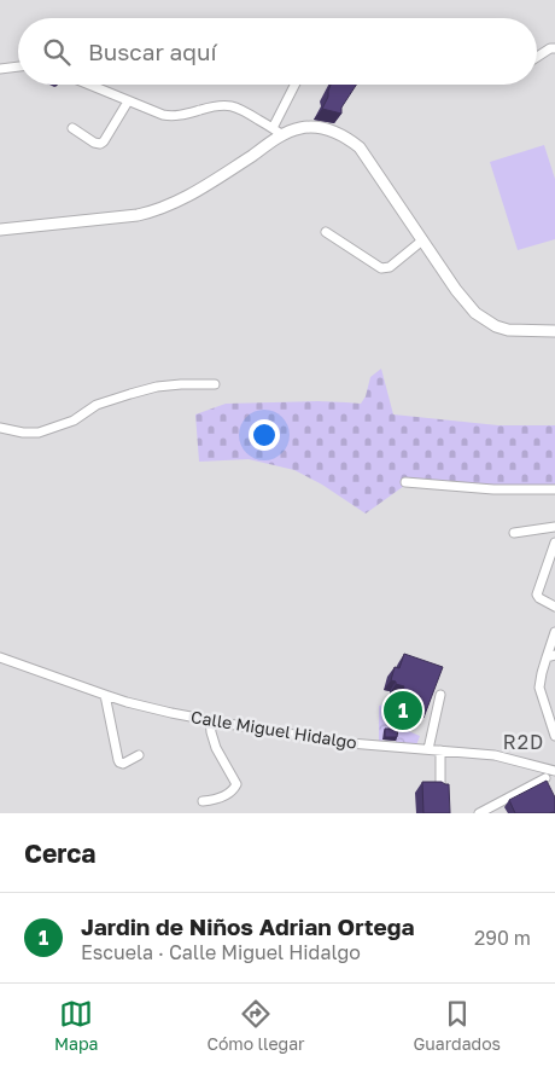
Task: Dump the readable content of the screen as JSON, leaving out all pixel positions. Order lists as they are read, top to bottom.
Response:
{
  "streets": {
    "street": ["Calle Miguel Hidalgo"]
  },
  "districts": ["R2D"],
  "page": {
    "search": "Buscar aquí",
    "pins": "1",
    "heading": "Cerca",
    "list": [
      {
        "mark": "1",
        "name": "Jardin de Niños Adrian Ortega",
        "note": "Escuela · Calle Miguel Hidalgo",
        "value": "290 m"
      }
    ],
    "nav": ["Mapa", "Cómo llegar", "Guardados"]
  }
}
